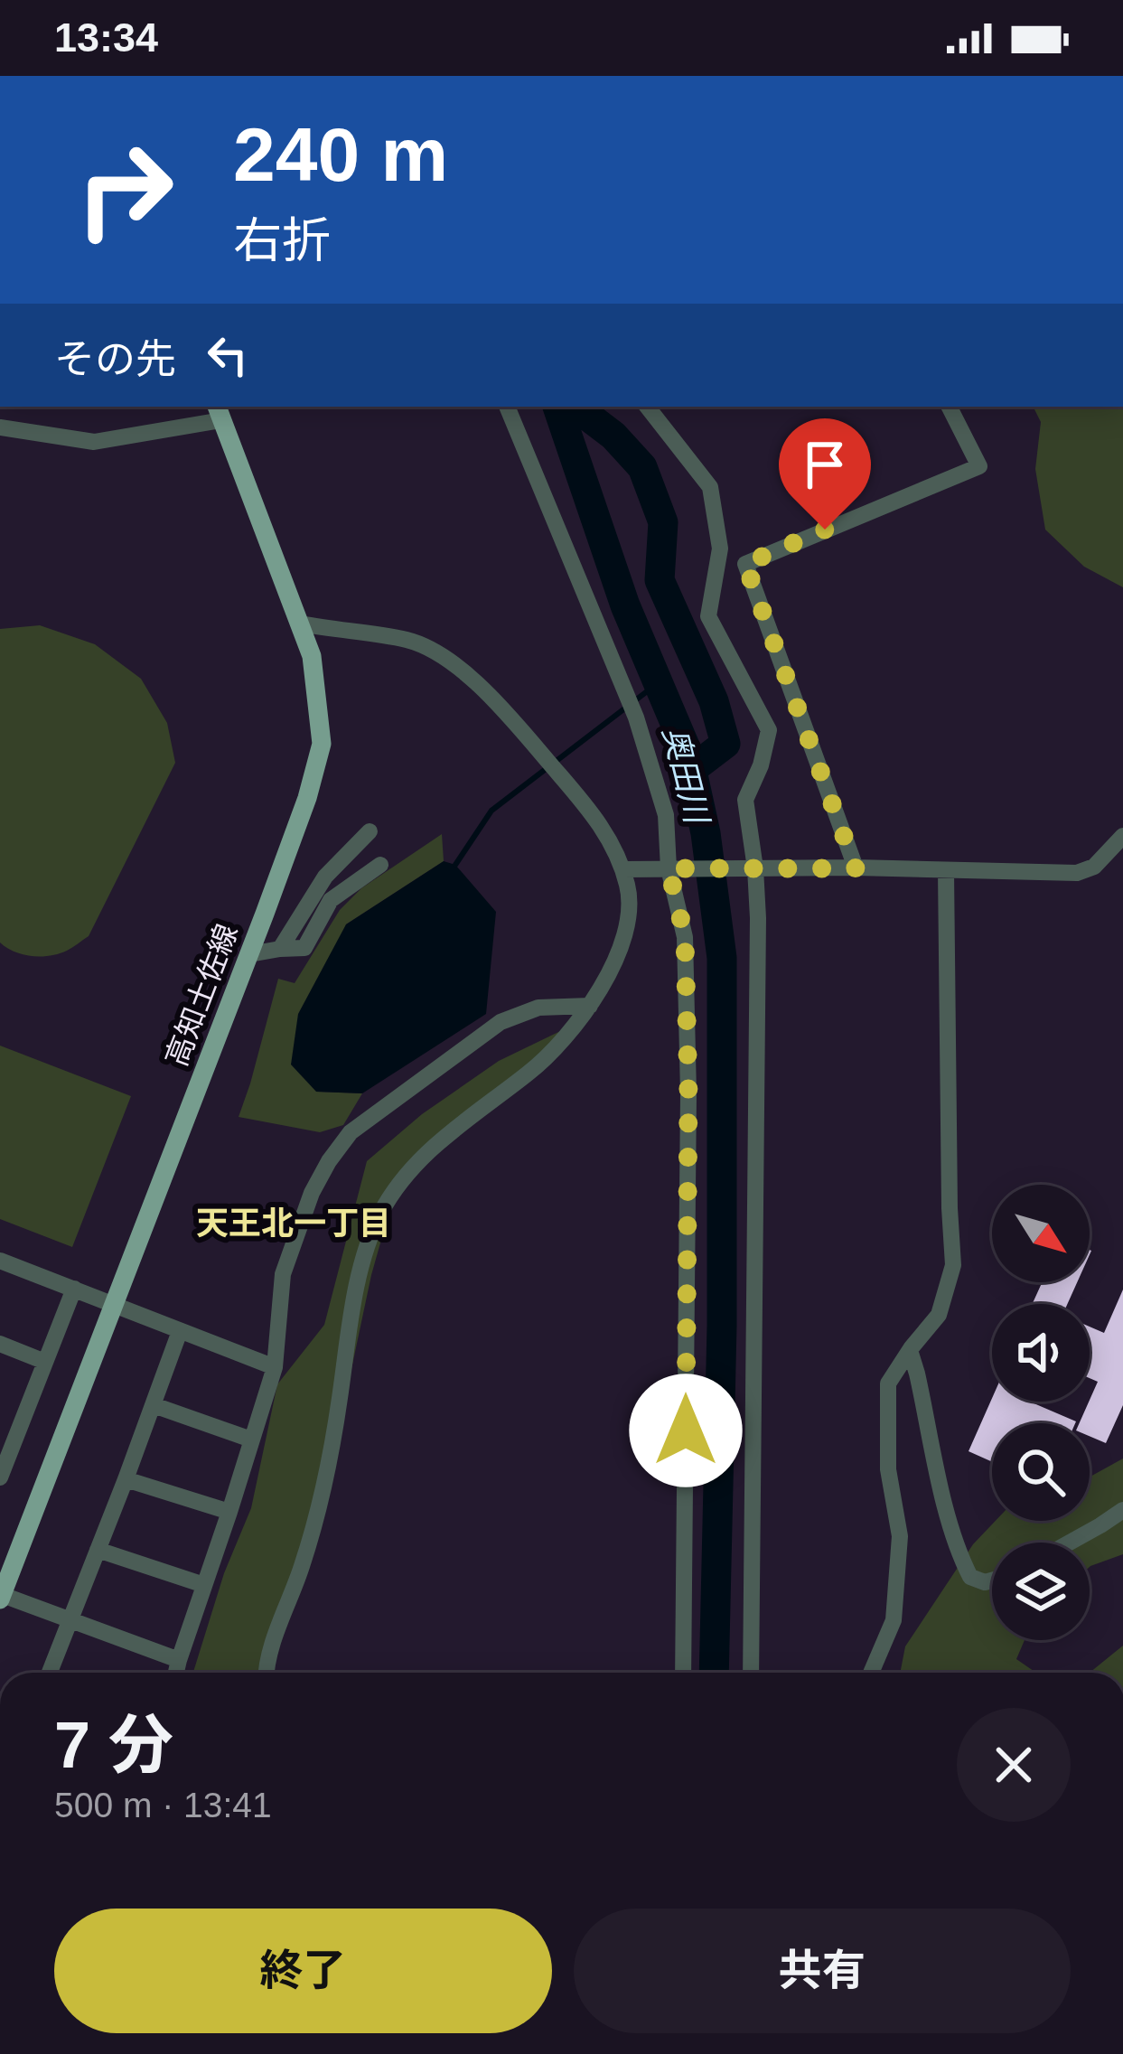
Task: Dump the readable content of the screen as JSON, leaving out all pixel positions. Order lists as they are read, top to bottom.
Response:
{
  "streets": {
    "main road": ["高知土佐線"]
  },
  "districts": ["天王北一丁目"],
  "water": ["奥田川"],
  "north": "bottom right",
  "page": {
    "status": "13:34",
    "turn": ["240 m", "右折"],
    "then": "その先",
    "heading": ["7 分", "500 m · 13:41"],
    "buttons": ["終了", "共有"]
  }
}
